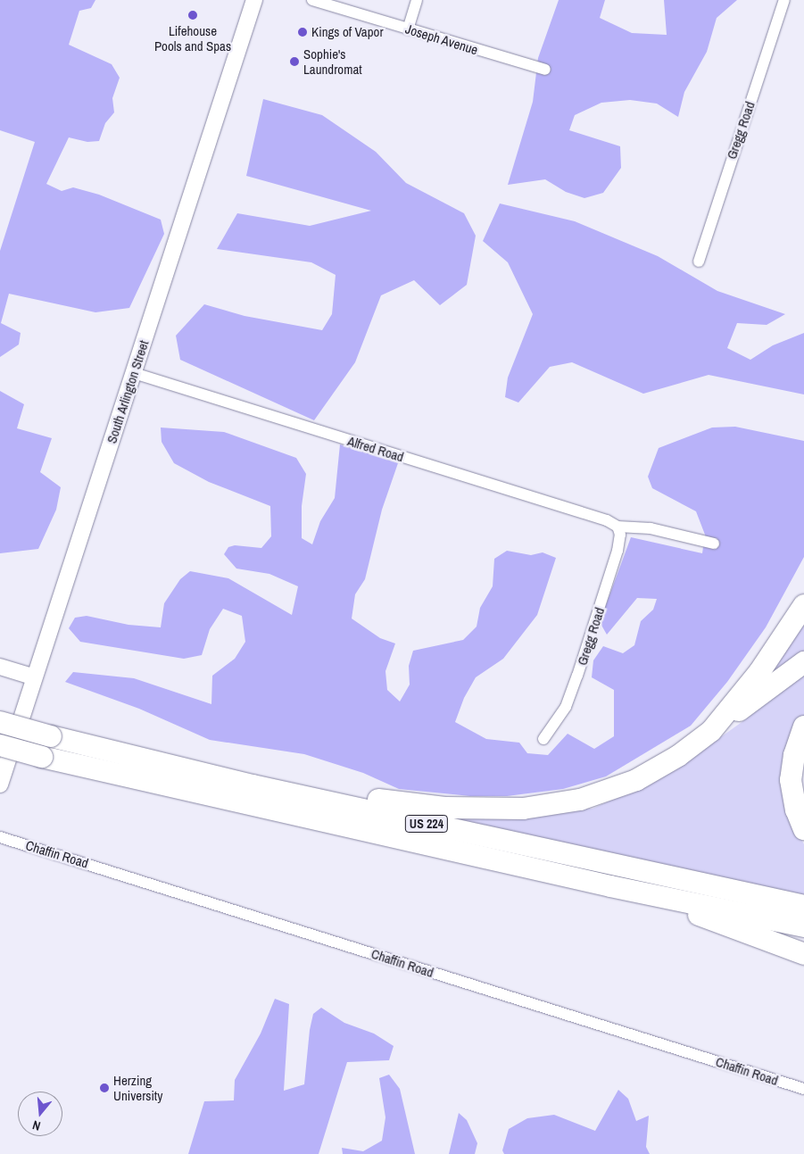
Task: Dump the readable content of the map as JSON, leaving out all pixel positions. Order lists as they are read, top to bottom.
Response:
{
  "streets": {
    "highway": ["US 224"],
    "main road": ["South Arlington Street"],
    "street": [
      "Joseph Avenue",
      "Gregg Road",
      "Alfred Road",
      "Chaffin Road"
    ]
  },
  "crossings": [
    ["Gregg Road", "Alfred Road"],
    ["South Arlington Street", "Alfred Road"]
  ],
  "places": [
    "Lifehouse Pools and Spas",
    "Kings of Vapor",
    "Sophie's Laundromat",
    "Herzing University"
  ],
  "north": "bottom"
}
